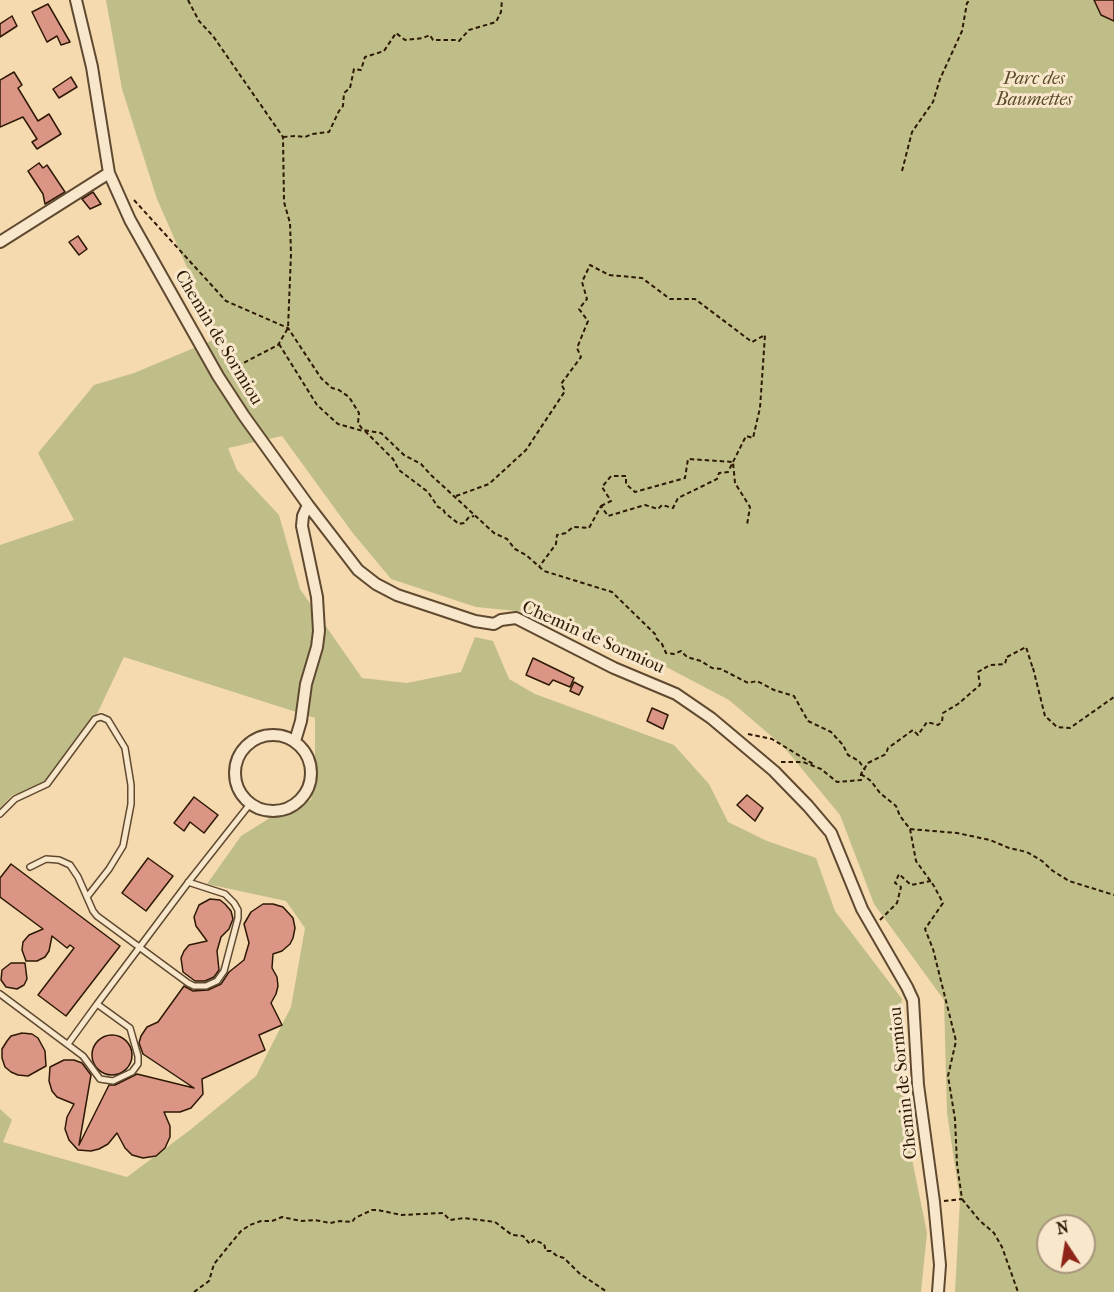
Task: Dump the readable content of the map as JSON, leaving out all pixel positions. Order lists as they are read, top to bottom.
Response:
{
  "streets": {
    "street": ["Chemin de Sormiou"]
  },
  "parks": ["Parc des Baumettes"],
  "north": "top"
}
